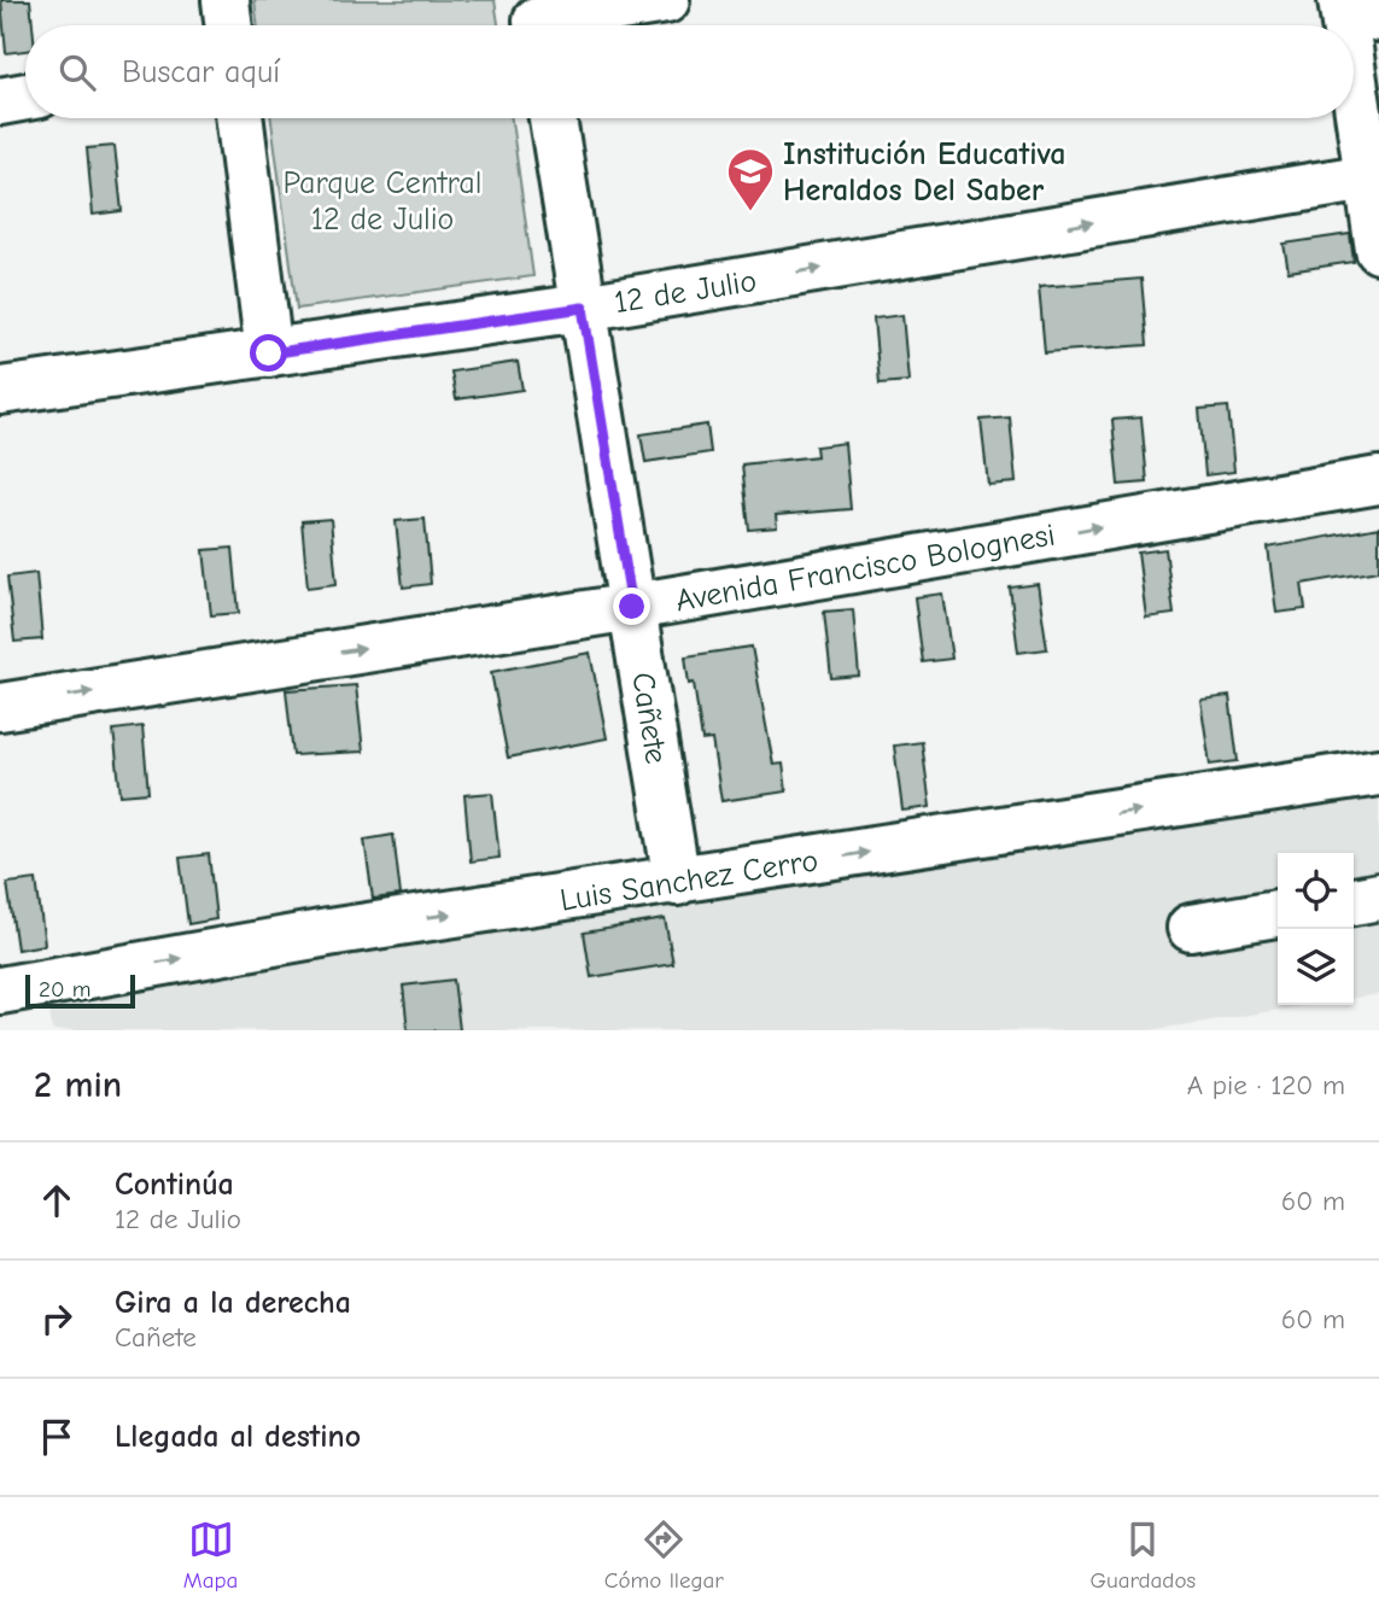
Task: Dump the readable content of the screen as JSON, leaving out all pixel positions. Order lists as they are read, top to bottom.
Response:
{
  "streets": {
    "street": [
      "12 de Julio",
      "Avenida Francisco Bolognesi",
      "Cañete",
      "Luis Sanchez Cerro"
    ]
  },
  "crossings": [
    ["12 de Julio", "Cañete"],
    ["Avenida Francisco Bolognesi", "Cañete"],
    ["Cañete", "Luis Sanchez Cerro"]
  ],
  "one_way": ["12 de Julio", "Avenida Francisco Bolognesi", "Luis Sanchez Cerro"],
  "parks": ["Parque Central 12 de Julio"],
  "places": {
    "school or university": ["Institución Educativa Heraldos Del Saber"]
  },
  "scale_bar": "20 m",
  "page": {
    "search": "Buscar aquí",
    "scale": "20 m",
    "heading": ["2 min", "A pie · 120 m"],
    "list": [
      ["Continúa", "12 de Julio", "60 m"],
      ["Gira a la derecha", "Cañete", "60 m"],
      "Llegada al destino"
    ],
    "nav": ["Mapa", "Cómo llegar", "Guardados"]
  }
}
